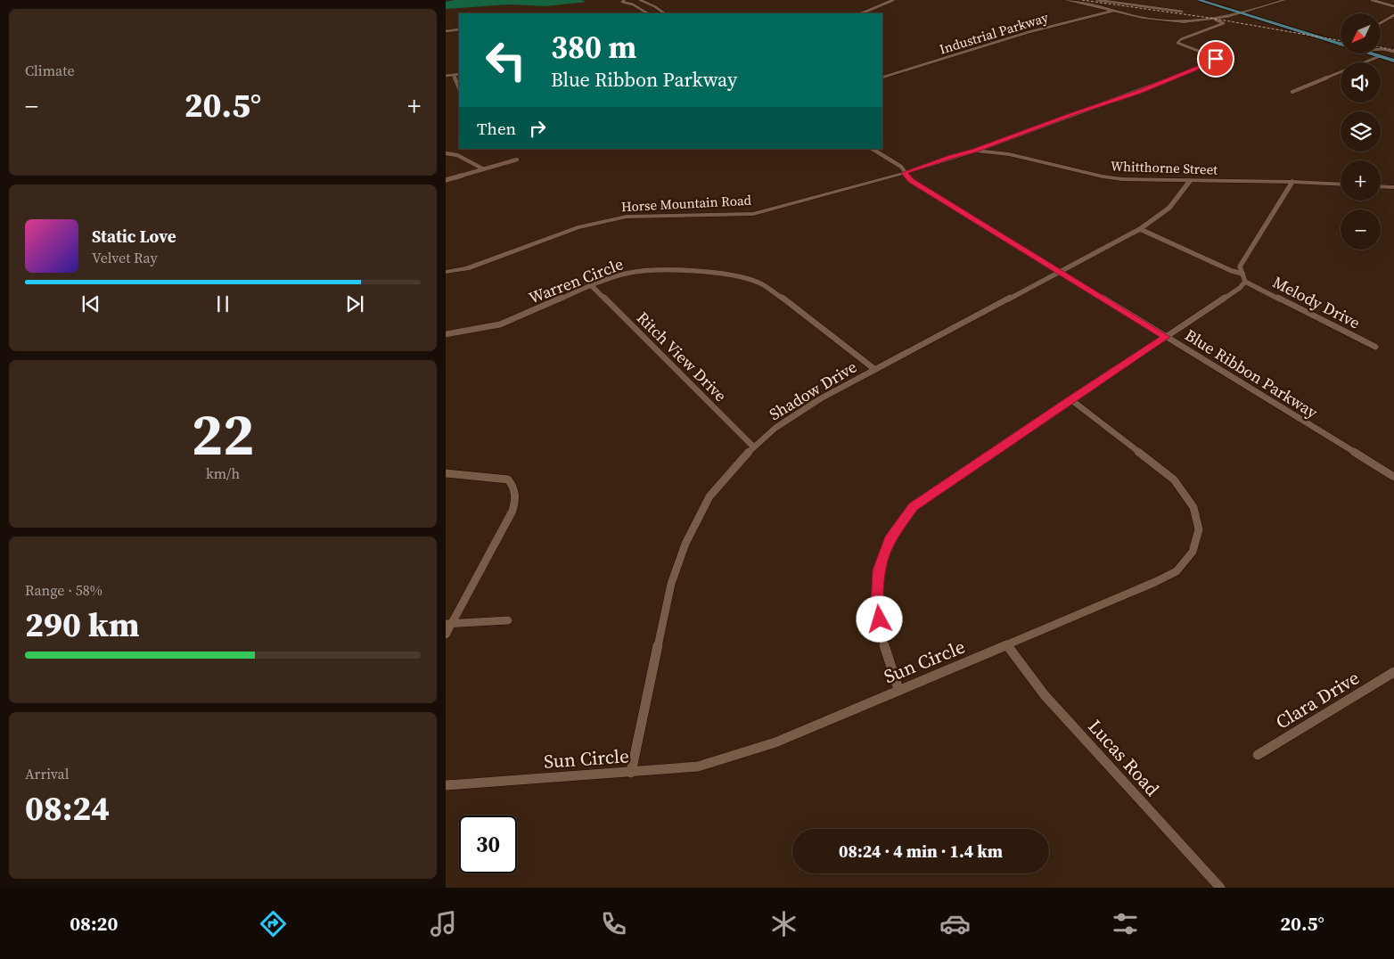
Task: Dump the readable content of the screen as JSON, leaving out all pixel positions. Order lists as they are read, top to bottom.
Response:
{
  "streets": {
    "street": [
      "Industrial Parkway",
      "Whitthorne Street",
      "Horse Mountain Road",
      "Warren Circle",
      "Melody Drive",
      "Ritch View Drive",
      "Blue Ribbon Parkway",
      "Shadow Drive",
      "Sun Circle",
      "Clara Drive",
      "Lucas Road"
    ]
  },
  "crossings": [
    ["Whitthorne Street", "Horse Mountain Road"],
    ["Whitthorne Street", "Blue Ribbon Parkway"],
    ["Whitthorne Street", "Shadow Drive"],
    ["Horse Mountain Road", "Blue Ribbon Parkway"],
    ["Warren Circle", "Ritch View Drive"],
    ["Warren Circle", "Shadow Drive"],
    ["Ritch View Drive", "Shadow Drive"],
    ["Blue Ribbon Parkway", "Shadow Drive"],
    ["Shadow Drive", "Sun Circle"],
    ["Sun Circle", "Lucas Road"]
  ],
  "north": "bottom left",
  "page": {
    "tile": [
      "Climate",
      ["22", "km/h"],
      ["Range · 58%", "290 km"],
      ["Arrival", "08:24"]
    ],
    "map_buttons": ["+", "−"],
    "turn": ["380 m", "Blue Ribbon Parkway"],
    "heat": ["−", "20.5°", "+"],
    "then": "Then",
    "song": ["Static Love", "Velvet Ray"],
    "limit": "30",
    "trip": "08:24 · 4 min · 1.4 km",
    "tabs": ["08:20", "20.5°"]
  }
}
